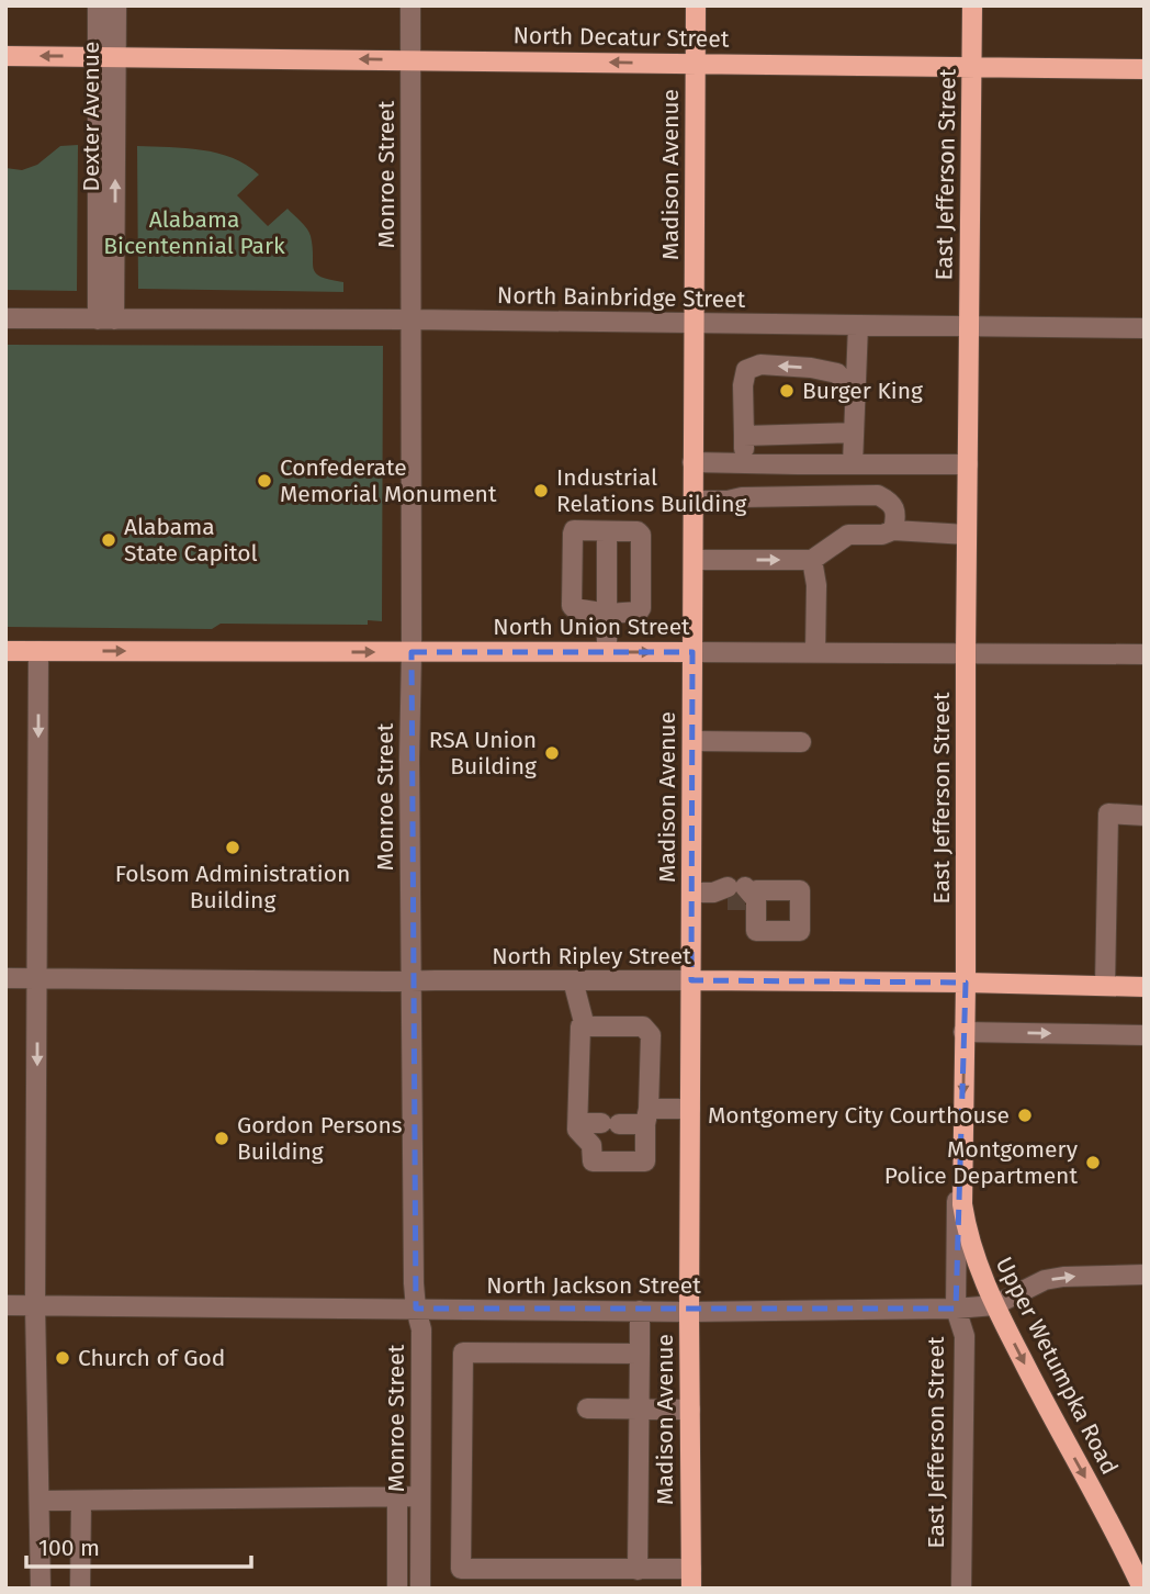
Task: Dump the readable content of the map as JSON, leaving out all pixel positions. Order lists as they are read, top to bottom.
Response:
{
  "streets": {
    "main road": [
      "North Decatur Street",
      "Madison Avenue",
      "East Jefferson Street",
      "North Union Street",
      "North Ripley Street",
      "Upper Wetumpka Road"
    ],
    "street": [
      "Dexter Avenue",
      "Monroe Street",
      "North Bainbridge Street",
      "North Jackson Street"
    ]
  },
  "crossings": [
    ["North Decatur Street", "Dexter Avenue"],
    ["North Decatur Street", "Monroe Street"],
    ["North Decatur Street", "Madison Avenue"],
    ["North Decatur Street", "East Jefferson Street"],
    ["Dexter Avenue", "North Bainbridge Street"],
    ["Monroe Street", "North Bainbridge Street"],
    ["Monroe Street", "North Union Street"],
    ["Monroe Street", "North Ripley Street"],
    ["Monroe Street", "North Jackson Street"],
    ["Madison Avenue", "North Bainbridge Street"],
    ["Madison Avenue", "North Union Street"],
    ["Madison Avenue", "North Ripley Street"],
    ["Madison Avenue", "North Jackson Street"],
    ["East Jefferson Street", "North Bainbridge Street"],
    ["East Jefferson Street", "North Union Street"],
    ["East Jefferson Street", "North Ripley Street"],
    ["East Jefferson Street", "North Jackson Street"],
    ["East Jefferson Street", "Upper Wetumpka Road"],
    ["North Jackson Street", "Upper Wetumpka Road"]
  ],
  "one_way": ["North Decatur Street", "North Union Street", "Upper Wetumpka Road"],
  "parks": ["Alabama Bicentennial Park"],
  "places": [
    "Burger King",
    "Confederate Memorial Monument",
    "Industrial Relations Building",
    "Alabama State Capitol",
    "RSA Union Building",
    "Folsom Administration Building",
    "Montgomery City Courthouse",
    "Gordon Persons Building",
    "Montgomery Police Department",
    "Church of God"
  ],
  "scale_bar": "100 m"
}
